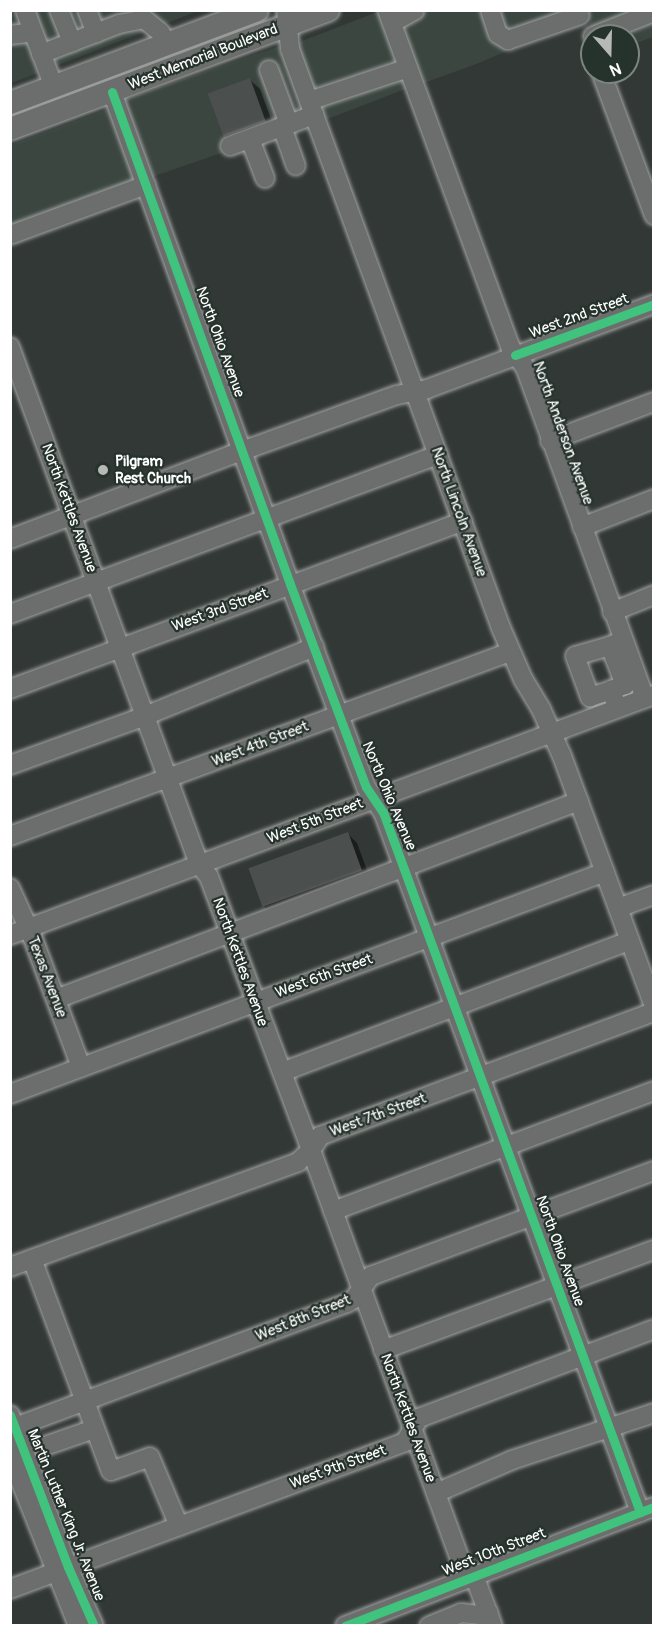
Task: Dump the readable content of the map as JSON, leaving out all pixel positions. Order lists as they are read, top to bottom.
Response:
{
  "streets": {
    "main road": ["West Memorial Boulevard"],
    "street": [
      "West 2nd Street",
      "North Ohio Avenue",
      "North Anderson Avenue",
      "North Kettles Avenue",
      "North Lincoln Avenue",
      "West 3rd Street",
      "West 4th Street",
      "West 5th Street",
      "West 6th Street",
      "Texas Avenue",
      "West 7th Street",
      "West 8th Street",
      "West 9th Street",
      "Martin Luther King Jr. Avenue",
      "West 10th Street"
    ]
  },
  "crossings": [
    ["West Memorial Boulevard", "North Ohio Avenue"],
    ["West Memorial Boulevard", "North Lincoln Avenue"],
    ["West 2nd Street", "North Ohio Avenue"],
    ["West 2nd Street", "North Anderson Avenue"],
    ["West 2nd Street", "North Kettles Avenue"],
    ["West 2nd Street", "North Lincoln Avenue"],
    ["North Ohio Avenue", "West 3rd Street"],
    ["North Ohio Avenue", "West 4th Street"],
    ["North Ohio Avenue", "West 5th Street"],
    ["North Ohio Avenue", "West 6th Street"],
    ["North Ohio Avenue", "West 7th Street"],
    ["North Ohio Avenue", "West 8th Street"],
    ["North Ohio Avenue", "West 9th Street"],
    ["North Ohio Avenue", "West 10th Street"],
    ["North Anderson Avenue", "West 5th Street"],
    ["North Kettles Avenue", "West 3rd Street"],
    ["North Kettles Avenue", "West 4th Street"],
    ["North Kettles Avenue", "West 5th Street"],
    ["North Kettles Avenue", "West 6th Street"],
    ["North Kettles Avenue", "West 7th Street"],
    ["North Kettles Avenue", "West 8th Street"],
    ["North Kettles Avenue", "West 9th Street"],
    ["North Kettles Avenue", "West 10th Street"],
    ["North Lincoln Avenue", "West 3rd Street"],
    ["North Lincoln Avenue", "West 4th Street"],
    ["North Lincoln Avenue", "West 5th Street"],
    ["North Lincoln Avenue", "West 6th Street"],
    ["West 5th Street", "Texas Avenue"],
    ["West 6th Street", "Texas Avenue"],
    ["West 8th Street", "Martin Luther King Jr. Avenue"],
    ["West 9th Street", "Martin Luther King Jr. Avenue"]
  ],
  "places": ["Pilgram Rest Church"],
  "north": "bottom"
}
